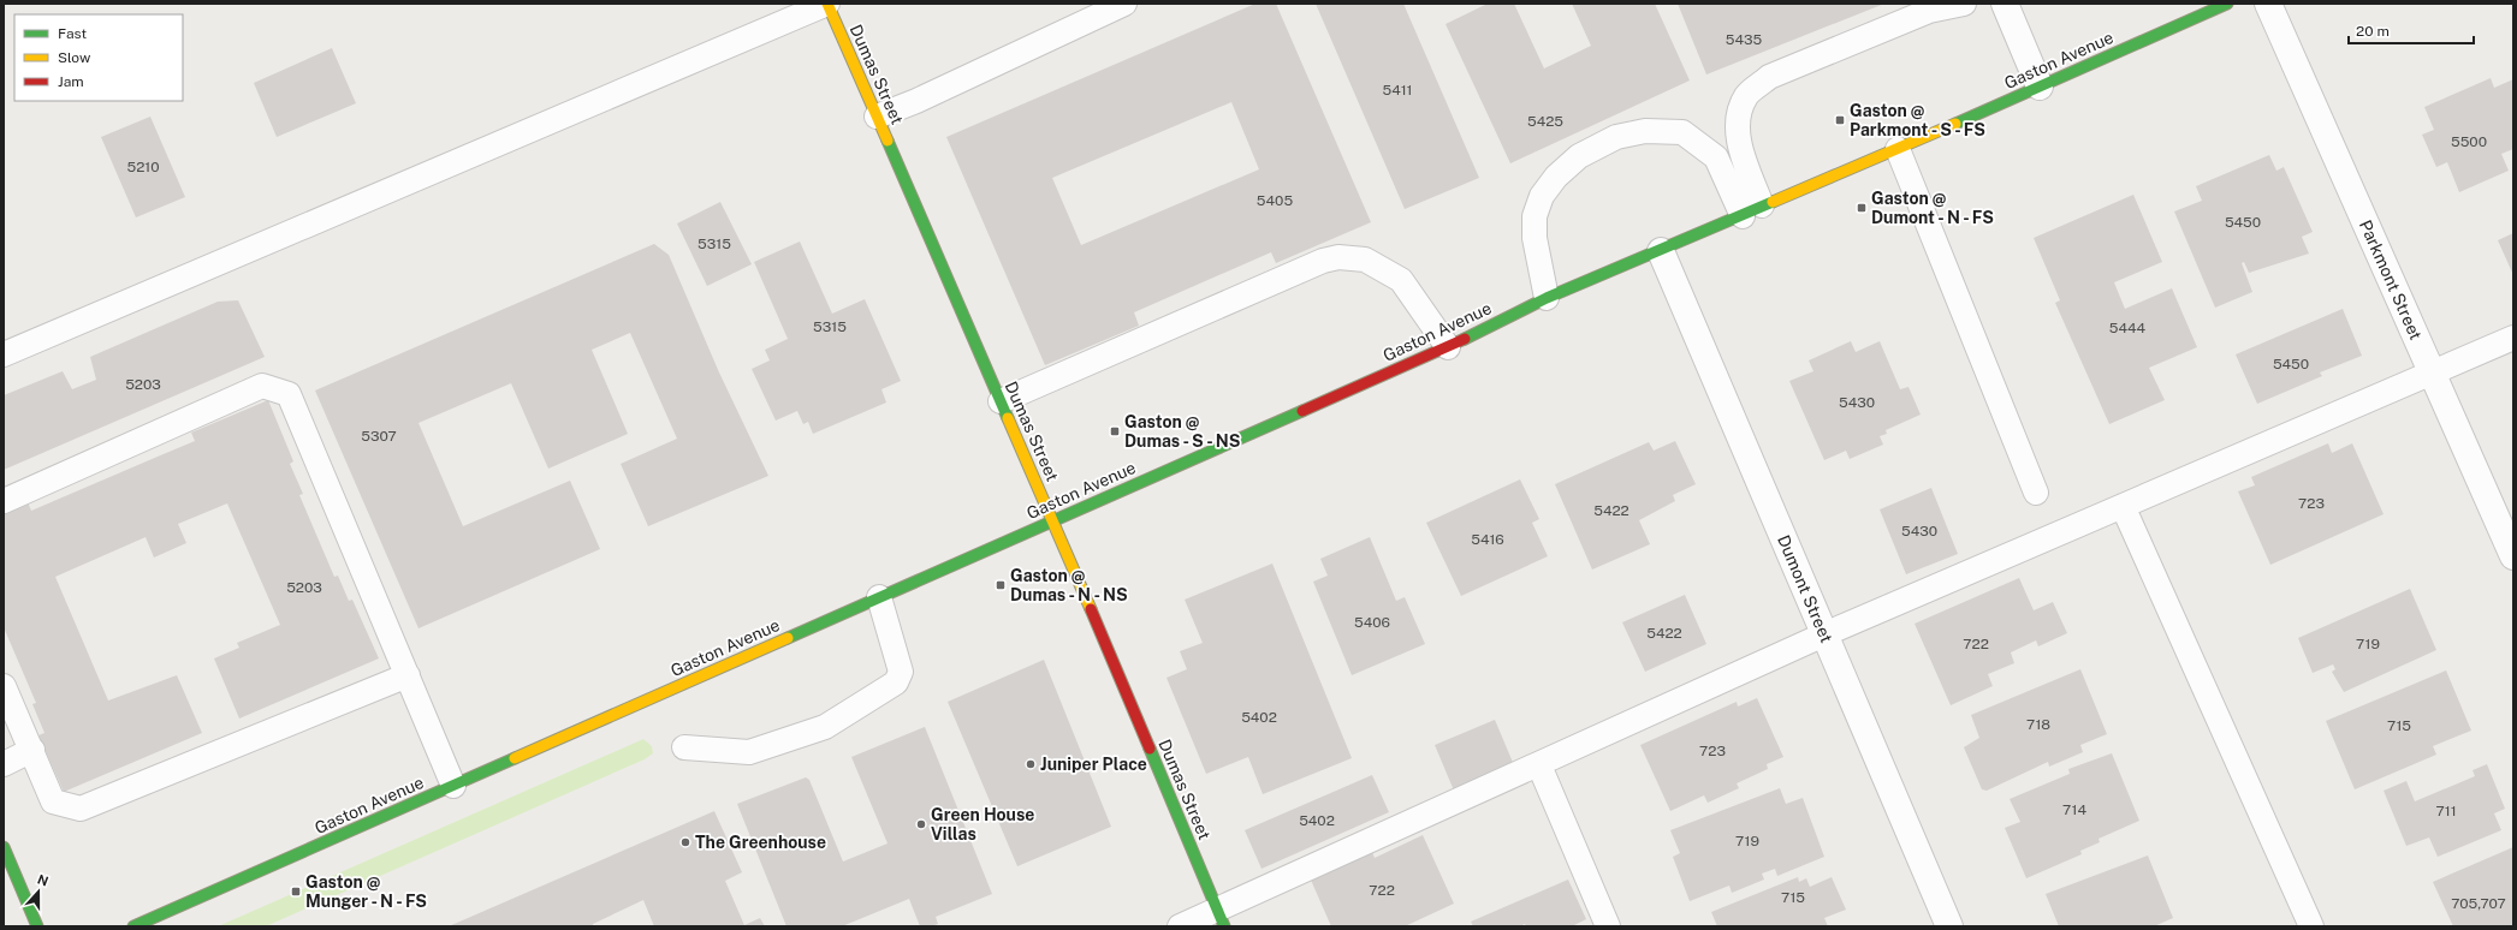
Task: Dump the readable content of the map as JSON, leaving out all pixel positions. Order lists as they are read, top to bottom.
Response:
{
  "streets": {
    "main road": ["Gaston Avenue", "Dumas Street"],
    "street": ["Parkmont Street", "Dumont Street"]
  },
  "crossings": [
    ["Gaston Avenue", "Dumas Street"],
    ["Gaston Avenue", "Dumont Street"]
  ],
  "places": {
    "transit": [
      "Gaston @ Parkmont - S - FS",
      "Gaston @ Dumont - N - FS",
      "Gaston @ Dumas - S - NS",
      "Gaston @ Dumas - N - NS",
      "Gaston @ Munger - N - FS"
    ],
    "other": ["Juniper Place", "Green House Villas", "The Greenhouse"]
  },
  "house_numbers": [
    "5435",
    "5411",
    "5425",
    "5500",
    "5210",
    "5405",
    "5450",
    "5315",
    "5315",
    "5444",
    "5450",
    "5203",
    "5430",
    "5307",
    "723",
    "5422",
    "5430",
    "5416",
    "5203",
    "5406",
    "5422",
    "722",
    "719",
    "5402",
    "718",
    "715",
    "723",
    "714",
    "711",
    "5402",
    "719",
    "722",
    "715",
    "705,707"
  ],
  "legend": ["Fast", "Slow", "Jam"],
  "scale_bar": "20 m",
  "north": "top"
}
